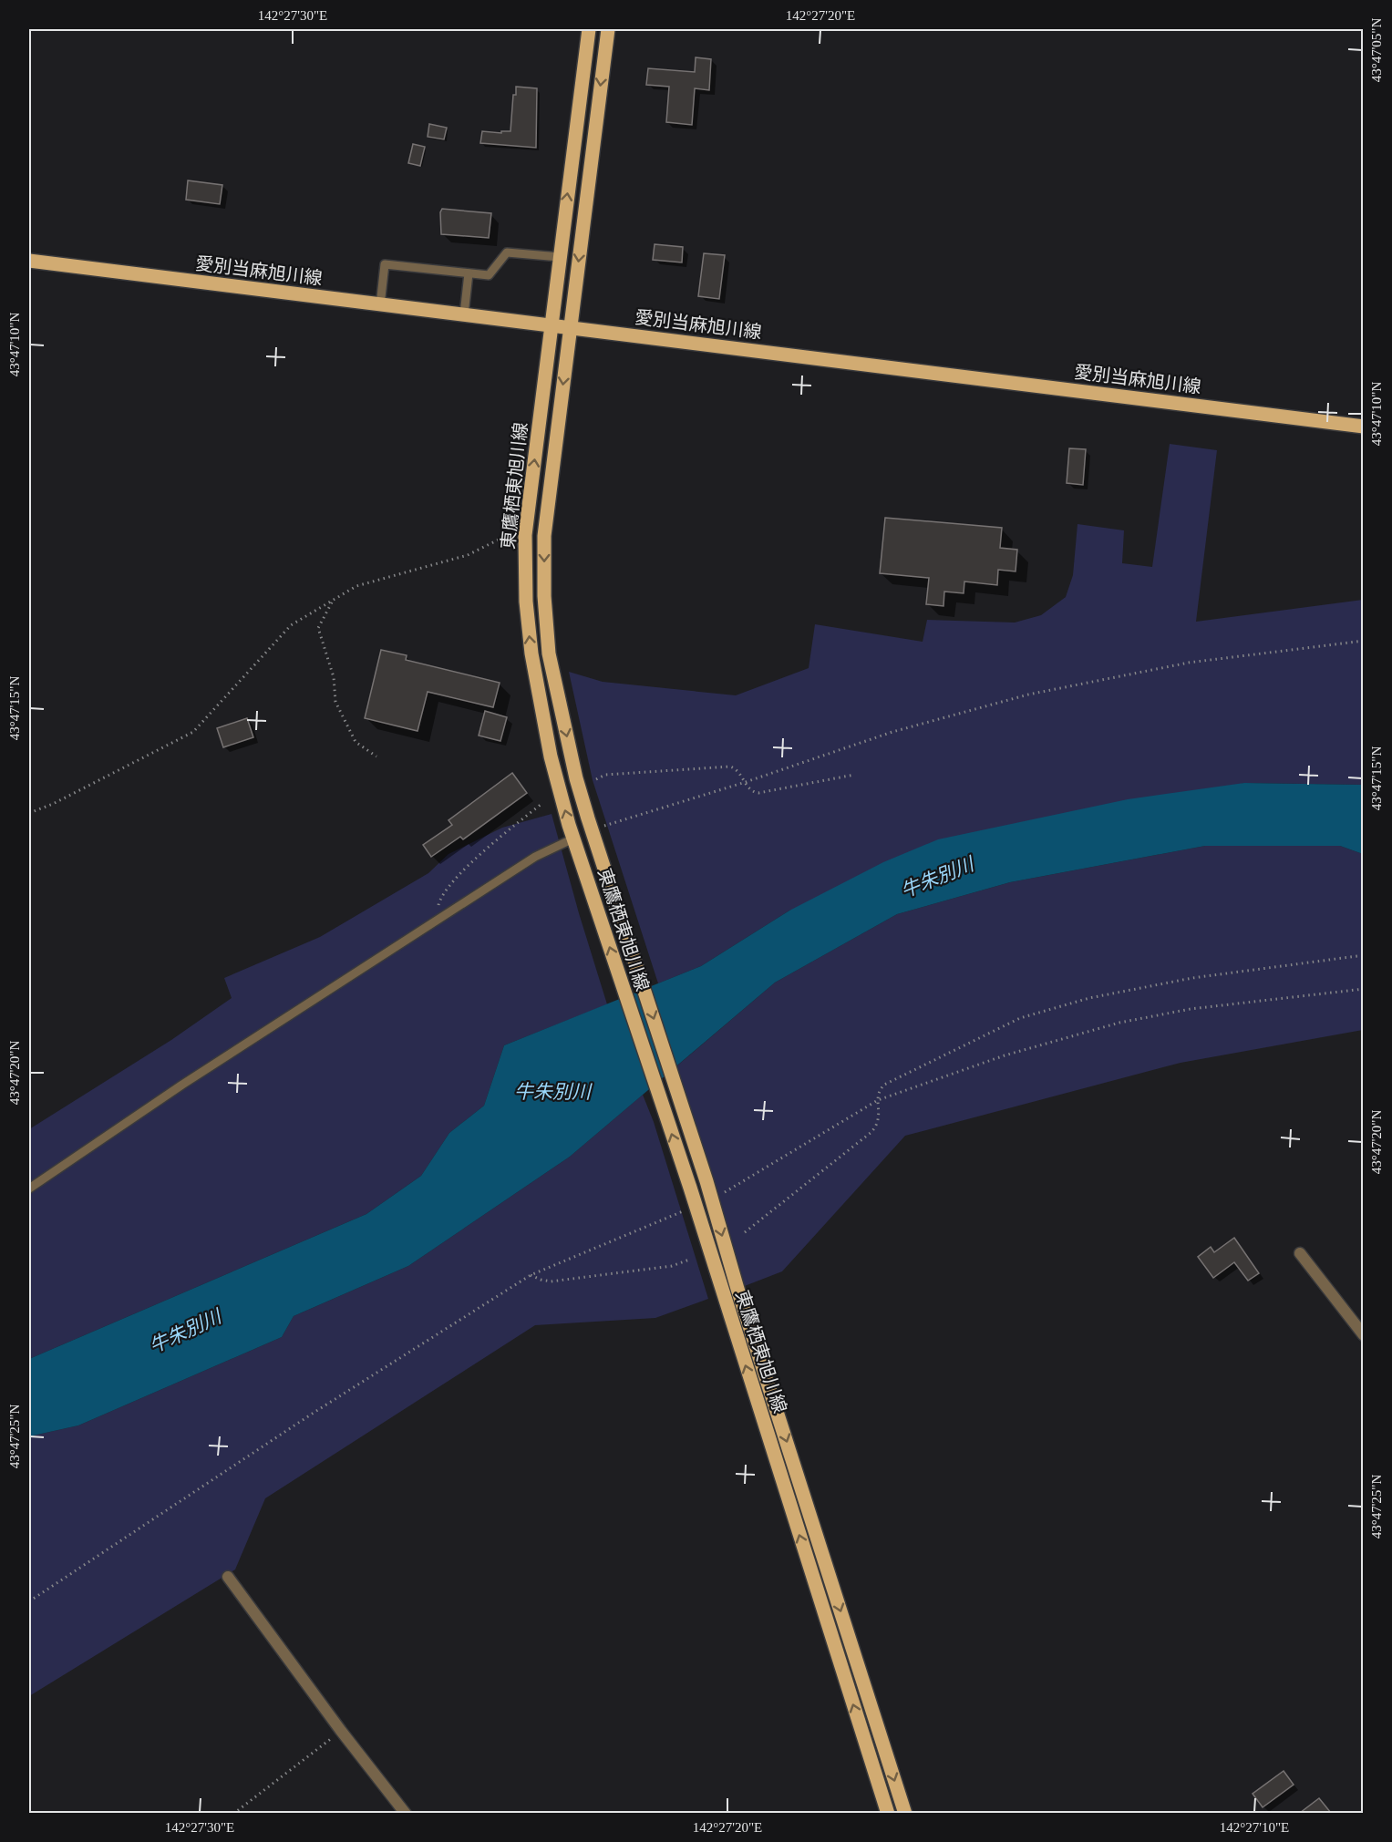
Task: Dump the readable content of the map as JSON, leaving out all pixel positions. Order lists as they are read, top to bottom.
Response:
{
  "streets": {
    "main road": ["愛別当麻旭川線", "東鷹栖東旭川線"]
  },
  "crossings": [
    ["愛別当麻旭川線", "東鷹栖東旭川線"]
  ],
  "water": ["牛朱別川"],
  "coordinates": [
    "142°27'30\"E",
    "142°27'20\"E",
    "43°47'05\"N",
    "43°47'10\"N",
    "43°47'15\"N",
    "43°47'20\"N",
    "43°47'25\"N",
    "142°27'10\"E"
  ]
}
